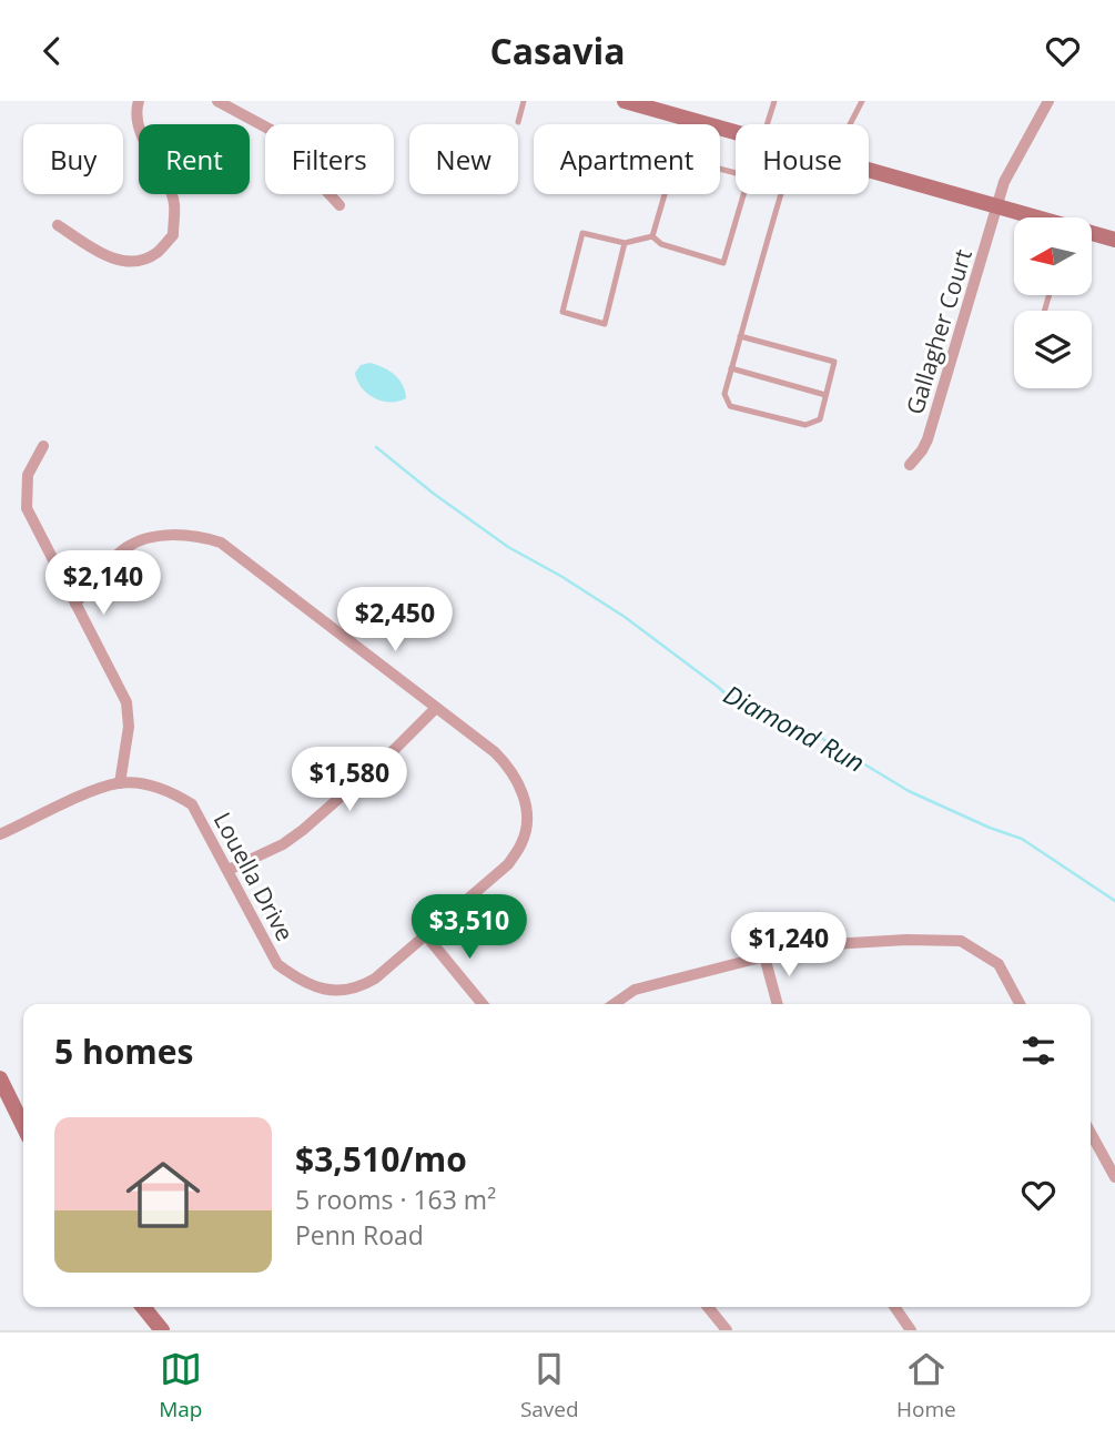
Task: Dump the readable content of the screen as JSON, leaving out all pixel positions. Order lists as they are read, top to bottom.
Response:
{
  "streets": {
    "street": ["Gallagher Court", "Louella Drive"]
  },
  "water": ["Diamond Run"],
  "north": "left",
  "page": {
    "header": "Casavia",
    "chip": [
      "Buy",
      "Rent",
      "Filters",
      "New",
      "Apartment",
      "House"
    ],
    "price": [
      "$2,140",
      "$2,450",
      "$1,580",
      "$3,510",
      "$1,240"
    ],
    "heading": "5 homes",
    "list": [
      {
        "name": "$3,510/mo",
        "note": "5 rooms · 163 m² · Penn Road"
      }
    ],
    "tabs": ["Map", "Saved", "Home"]
  }
}
